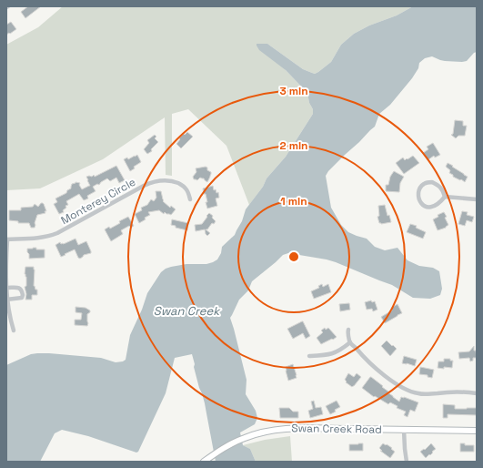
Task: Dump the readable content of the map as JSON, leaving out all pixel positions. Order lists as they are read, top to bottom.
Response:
{
  "streets": {
    "street": ["Monterey Circle", "Swan Creek Road"]
  },
  "water": ["Swan Creek"],
  "rings": ["3 min", "2 min", "1 min"]
}
